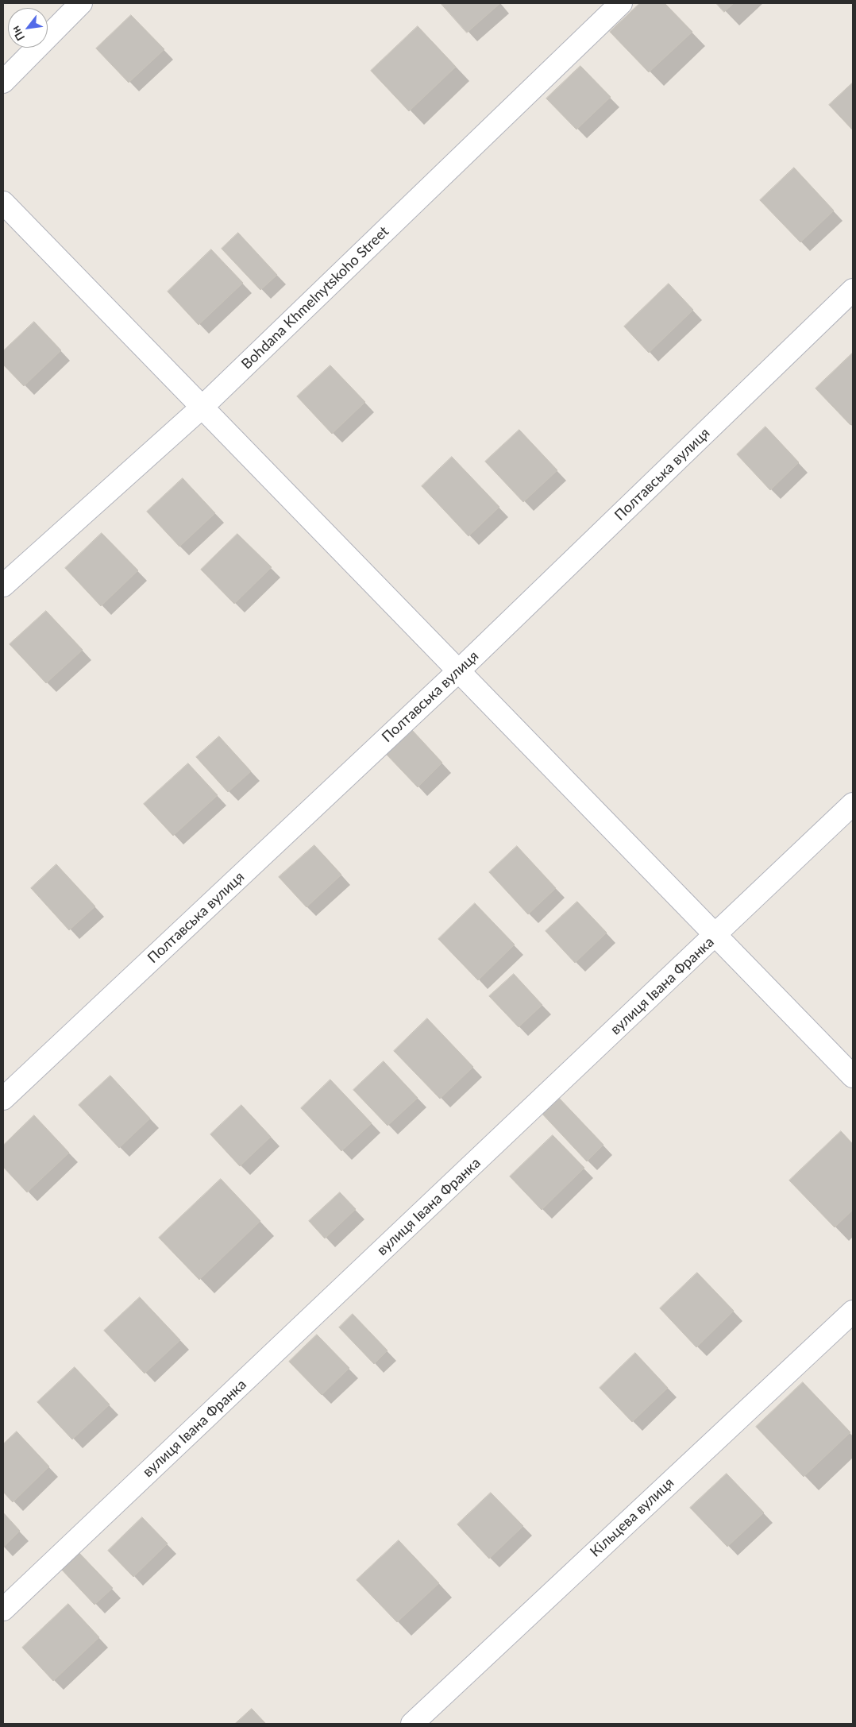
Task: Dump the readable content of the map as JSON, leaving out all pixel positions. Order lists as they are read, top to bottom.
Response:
{
  "streets": {
    "street": [
      "Bohdana Khmelnytskoho Street",
      "Полтавська вулиця",
      "вулиця Івана Франка",
      "Кільцева вулиця"
    ]
  },
  "north": "bottom left"
}
